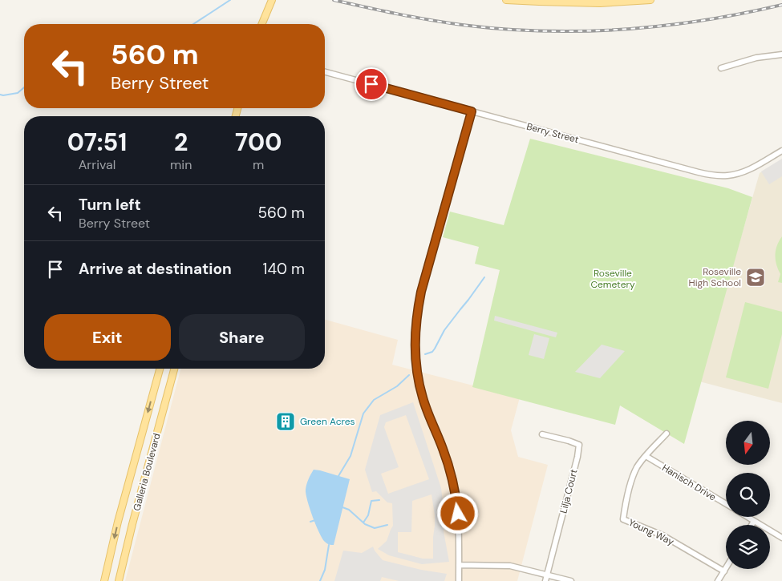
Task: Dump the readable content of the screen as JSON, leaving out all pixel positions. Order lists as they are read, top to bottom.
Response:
{
  "streets": {
    "main road": ["Galleria Boulevard"],
    "street": [
      "Berry Street",
      "Hanisch Drive",
      "Lilja Court",
      "Young Way"
    ]
  },
  "crossings": [
    ["Hanisch Drive", "Young Way"]
  ],
  "parks": ["Roseville Cemetery"],
  "places": {
    "school or university": ["Roseville High School"],
    "building": ["Green Acres"]
  },
  "north": "bottom",
  "page": {
    "turn": ["560 m", "Berry Street"],
    "eta": [
      "07:51",
      "Arrival",
      "2",
      "min",
      "700",
      "m"
    ],
    "list": [
      {
        "name": "Turn left",
        "note": "Berry Street",
        "value": "560 m"
      },
      {
        "name": "Arrive at destination",
        "value": "140 m"
      }
    ],
    "buttons": ["Exit", "Share"]
  }
}
